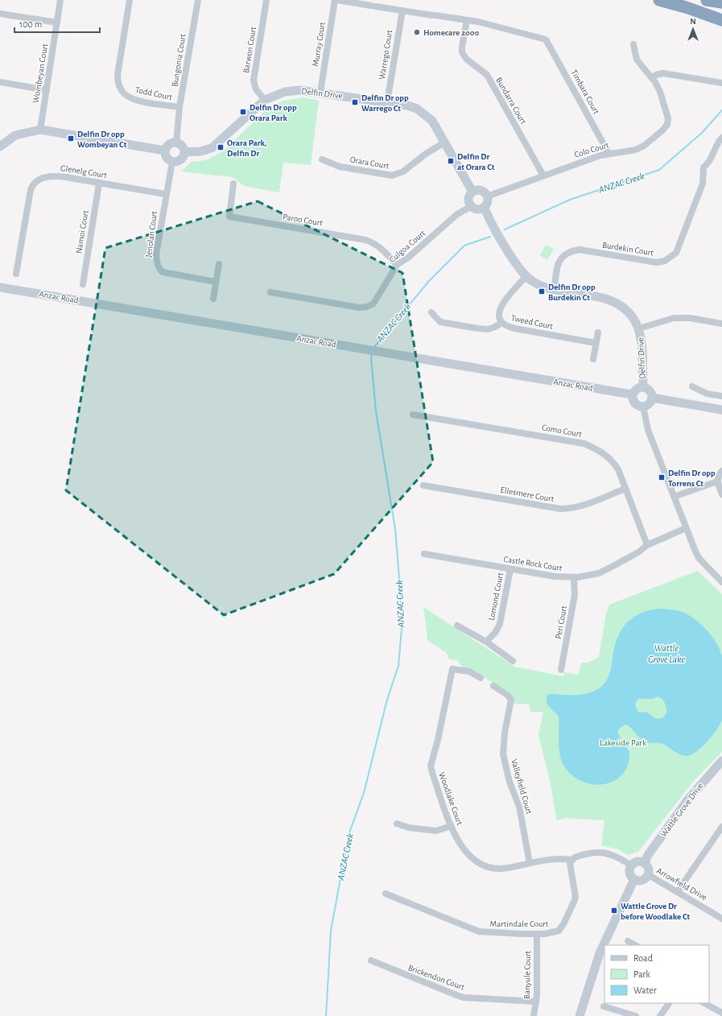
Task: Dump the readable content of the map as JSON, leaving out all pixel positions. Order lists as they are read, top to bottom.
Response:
{
  "streets": {
    "street": [
      "Murray Court",
      "Barwon Court",
      "Warrego Court",
      "Bungonia Court",
      "Wombeyan Court",
      "Timbara Court",
      "Todd Court",
      "Delfin Drive",
      "Bundarra Court",
      "Colo Court",
      "Orara Court",
      "Glenelg Court",
      "Paroo Court",
      "Namoi Court",
      "Jenolan Court",
      "Culgoa Court",
      "Burdekin Court",
      "Anzac Road",
      "Tweed Court",
      "Como Court",
      "Ellesmere Court",
      "Castle Rock Court",
      "Lomond Court",
      "Peri Court",
      "Valleyfield Court",
      "Woodlake Court",
      "Wattle Grove Drive",
      "Arrowfield Drive",
      "Martindale Court",
      "Banyule Court",
      "Brickendon Court"
    ]
  },
  "crossings": [
    ["Murray Court", "Delfin Drive"],
    ["Barwon Court", "Delfin Drive"],
    ["Warrego Court", "Delfin Drive"],
    ["Bungonia Court", "Todd Court"],
    ["Bungonia Court", "Delfin Drive"],
    ["Bungonia Court", "Jenolan Court"],
    ["Timbara Court", "Bundarra Court"],
    ["Timbara Court", "Colo Court"],
    ["Delfin Drive", "Colo Court"],
    ["Delfin Drive", "Orara Court"],
    ["Delfin Drive", "Jenolan Court"],
    ["Delfin Drive", "Culgoa Court"],
    ["Delfin Drive", "Burdekin Court"],
    ["Delfin Drive", "Anzac Road"],
    ["Delfin Drive", "Tweed Court"],
    ["Bundarra Court", "Colo Court"],
    ["Colo Court", "Culgoa Court"],
    ["Glenelg Court", "Namoi Court"],
    ["Glenelg Court", "Jenolan Court"],
    ["Paroo Court", "Culgoa Court"],
    ["Como Court", "Ellesmere Court"],
    ["Como Court", "Castle Rock Court"],
    ["Castle Rock Court", "Lomond Court"],
    ["Castle Rock Court", "Peri Court"],
    ["Valleyfield Court", "Woodlake Court"],
    ["Woodlake Court", "Martindale Court"],
    ["Wattle Grove Drive", "Arrowfield Drive"],
    ["Martindale Court", "Banyule Court"],
    ["Banyule Court", "Brickendon Court"]
  ],
  "water": ["ANZAC Creek", "Wattle Grove Lake"],
  "parks": ["Lakeside Park"],
  "places": {
    "other": ["Homecare 2000"],
    "transit": [
      "Delfin Dr opp Warrego Ct",
      "Delfin Dr opp Orara Park",
      "Delfin Dr opp Wombeyan Ct",
      "Orara Park, Delfin Dr",
      "Delfin Dr at Orara Ct",
      "Delfin Dr opp Burdekin Ct",
      "Delfin Dr opp Torrens Ct",
      "Wattle Grove Dr before Woodlake Ct"
    ]
  },
  "legend": ["Road", "Park", "Water"],
  "scale_bar": "100 m",
  "north": "top"
}
